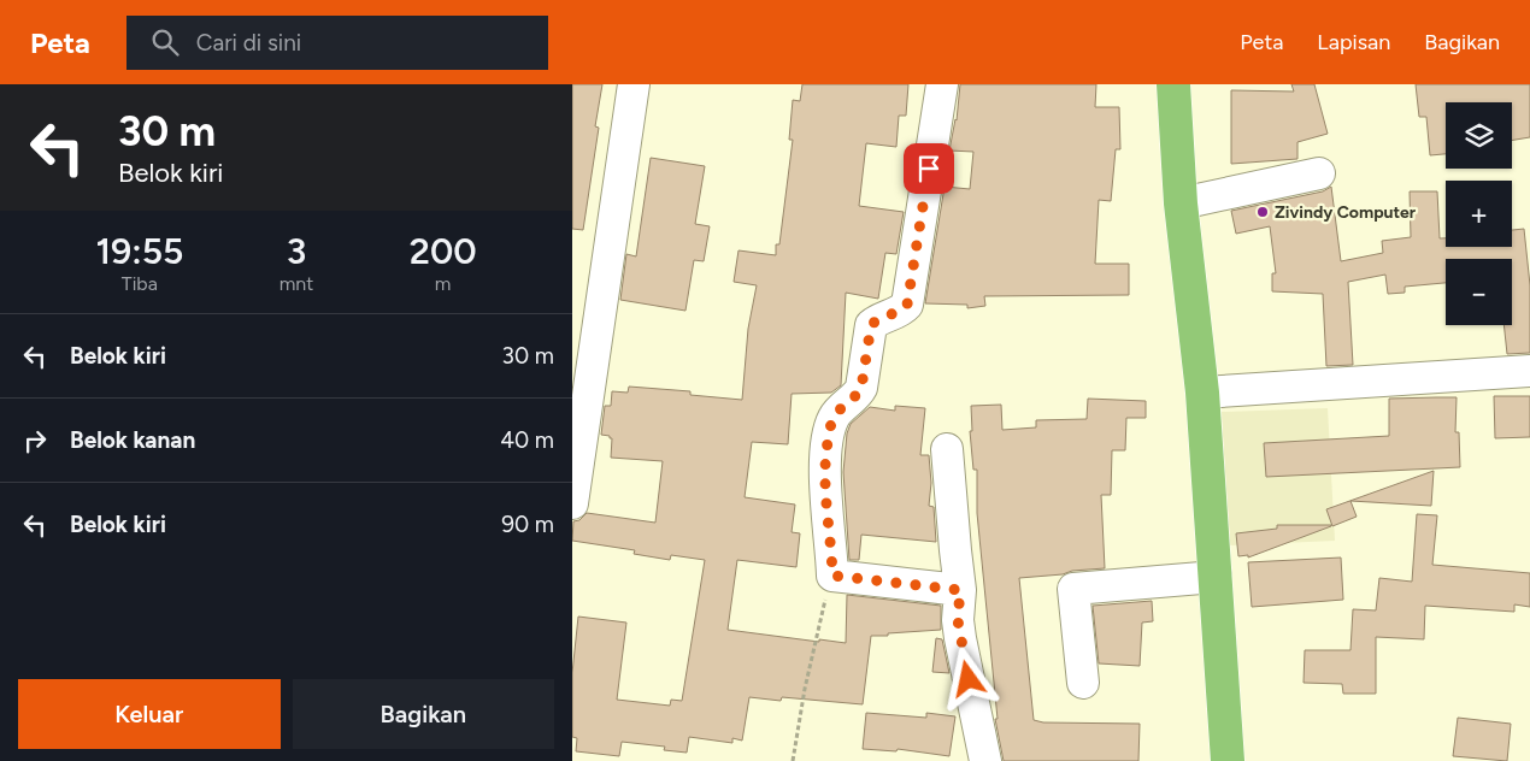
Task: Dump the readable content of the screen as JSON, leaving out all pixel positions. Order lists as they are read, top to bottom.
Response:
{
  "places": ["Zivindy Computer"],
  "page": {
    "header": "Peta",
    "search": "Cari di sini",
    "nav": ["Peta", "Lapisan", "Bagikan"],
    "turn": ["30 m", "Belok kiri"],
    "map_buttons": ["+", "−"],
    "eta": [
      "19:55",
      "Tiba",
      "3",
      "mnt",
      "200",
      "m"
    ],
    "list": [
      {
        "name": "Belok kiri",
        "value": "30 m"
      },
      {
        "name": "Belok kanan",
        "value": "40 m"
      },
      {
        "name": "Belok kiri",
        "value": "90 m"
      }
    ],
    "buttons": ["Keluar", "Bagikan"]
  }
}
